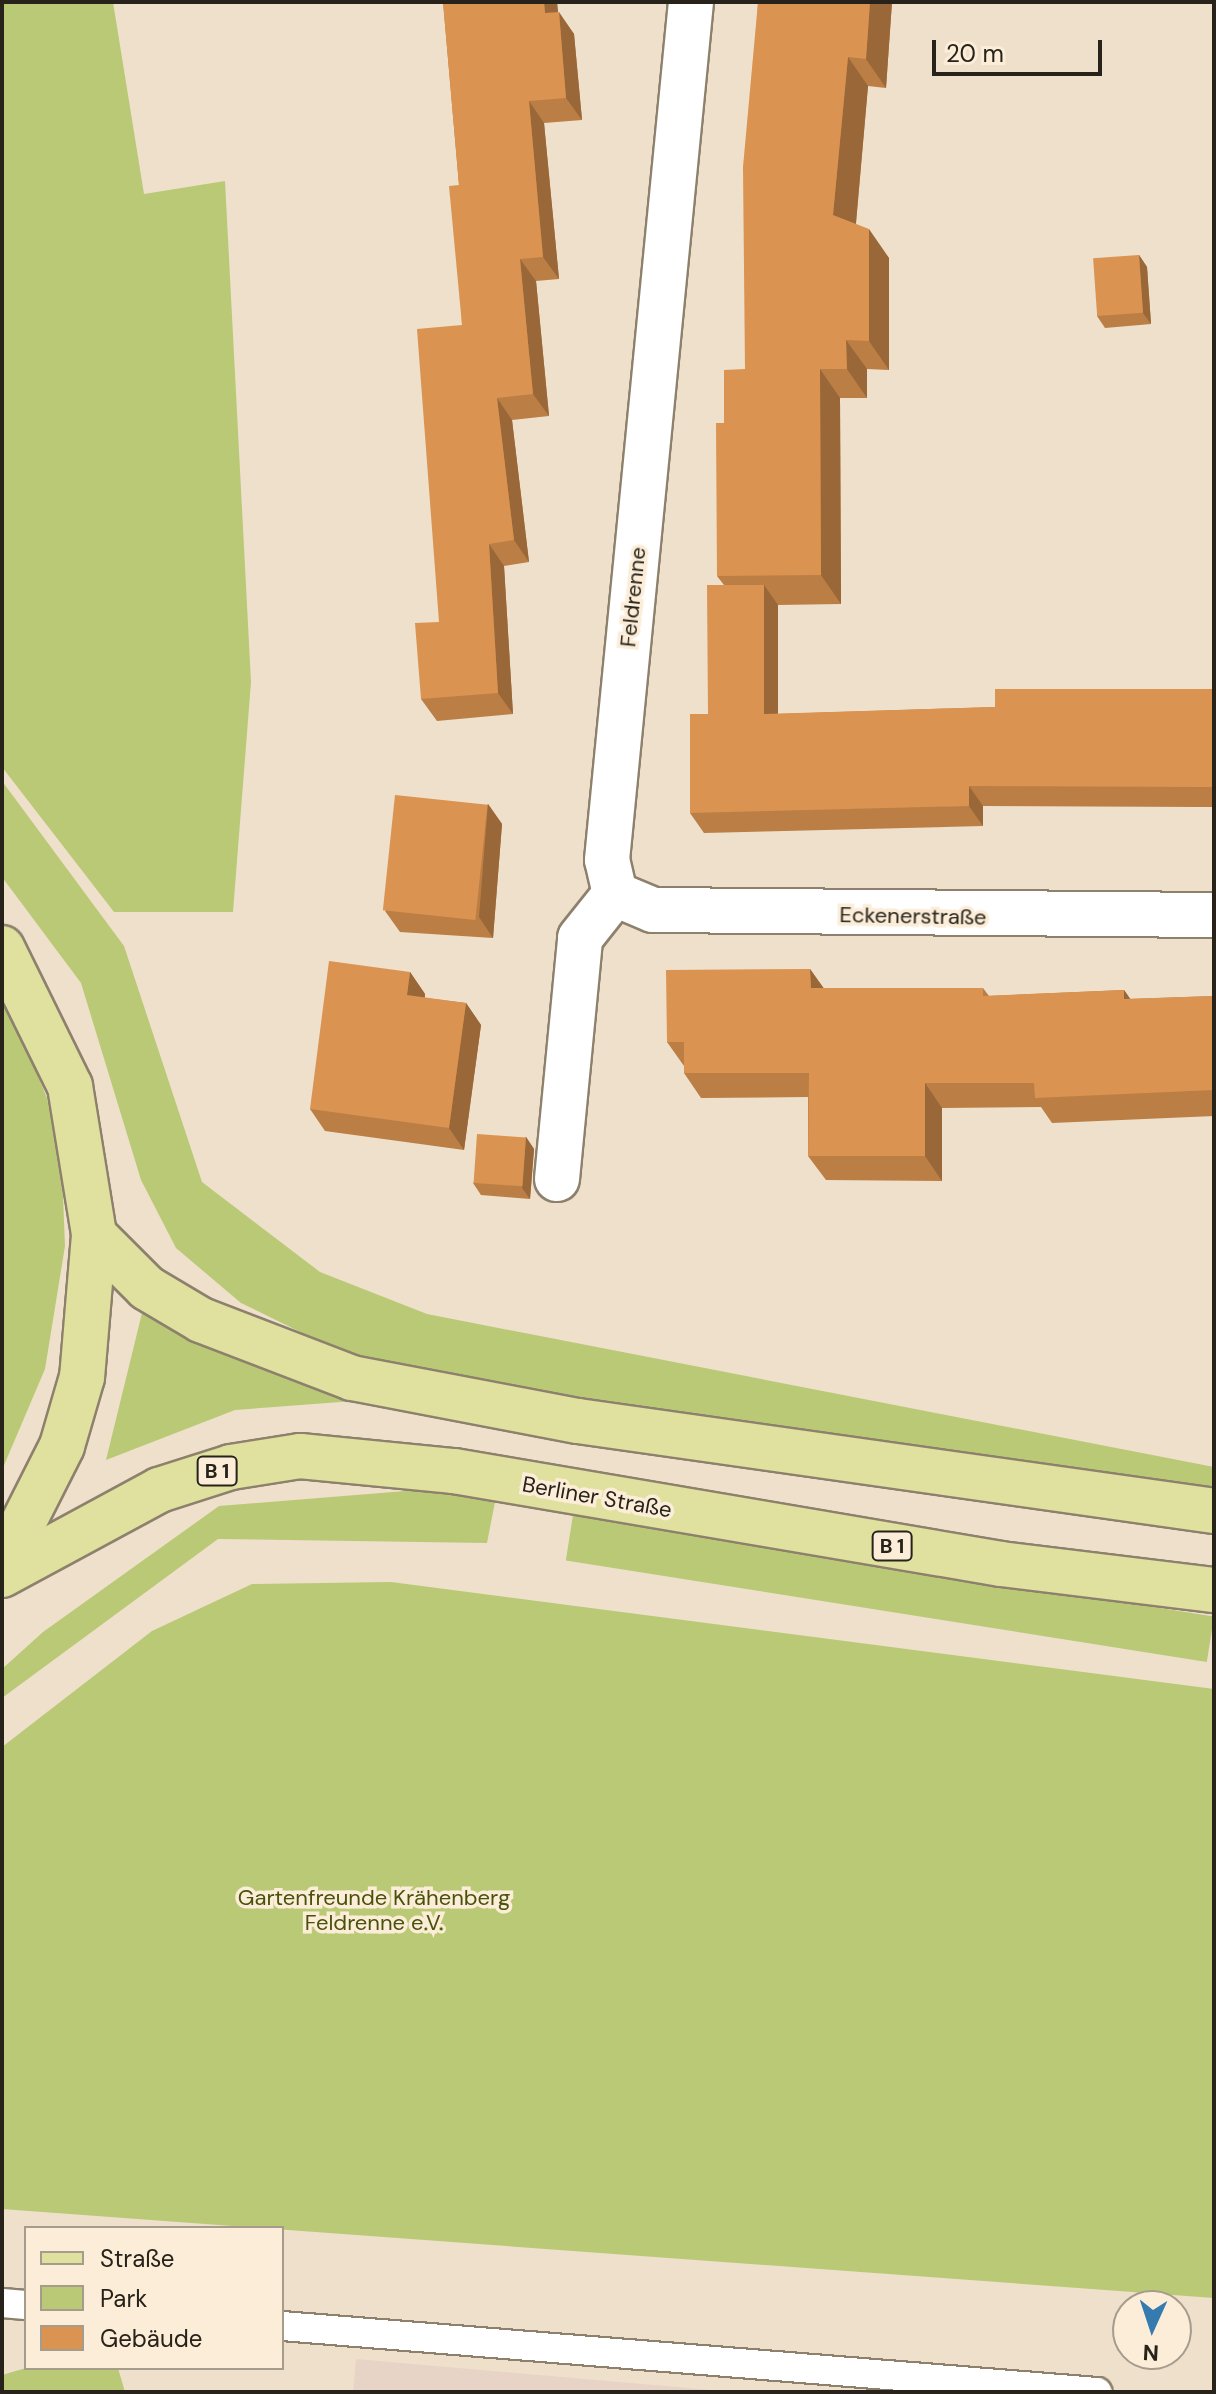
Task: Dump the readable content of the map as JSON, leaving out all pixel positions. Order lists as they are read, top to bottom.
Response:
{
  "streets": {
    "main road": ["B 1", "Berliner Straße"],
    "street": ["Feldrenne", "Eckenerstraße"]
  },
  "crossings": [
    ["Feldrenne", "Eckenerstraße"]
  ],
  "parks": ["Gartenfreunde Krähenberg Feldrenne e.V."],
  "legend": ["Straße", "Park", "Gebäude"],
  "scale_bar": "20 m",
  "north": "bottom"
}
